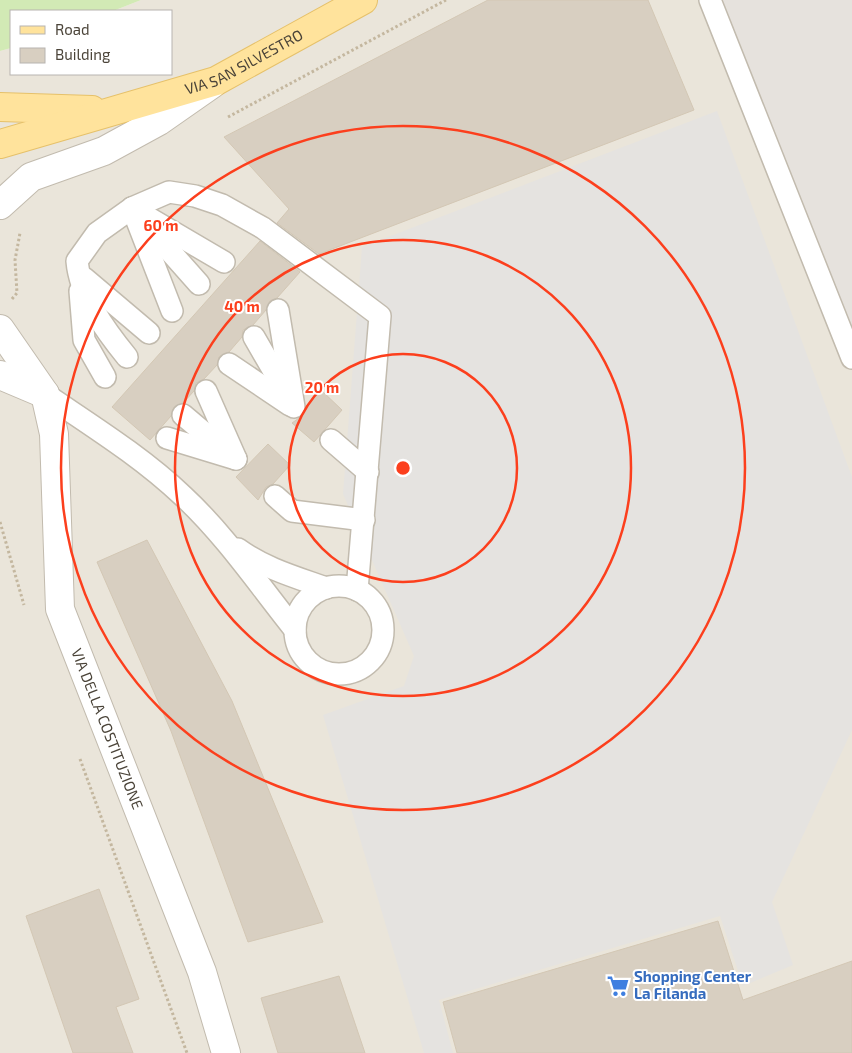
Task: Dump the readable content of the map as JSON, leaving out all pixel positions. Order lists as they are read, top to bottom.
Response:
{
  "streets": {
    "main road": ["VIA SAN SILVESTRO"],
    "street": ["VIA DELLA COSTITUZIONE"]
  },
  "places": {
    "supermarket": ["Shopping Center La Filanda"]
  },
  "legend": ["Road", "Building"],
  "rings": ["60 m", "40 m", "20 m"]
}
